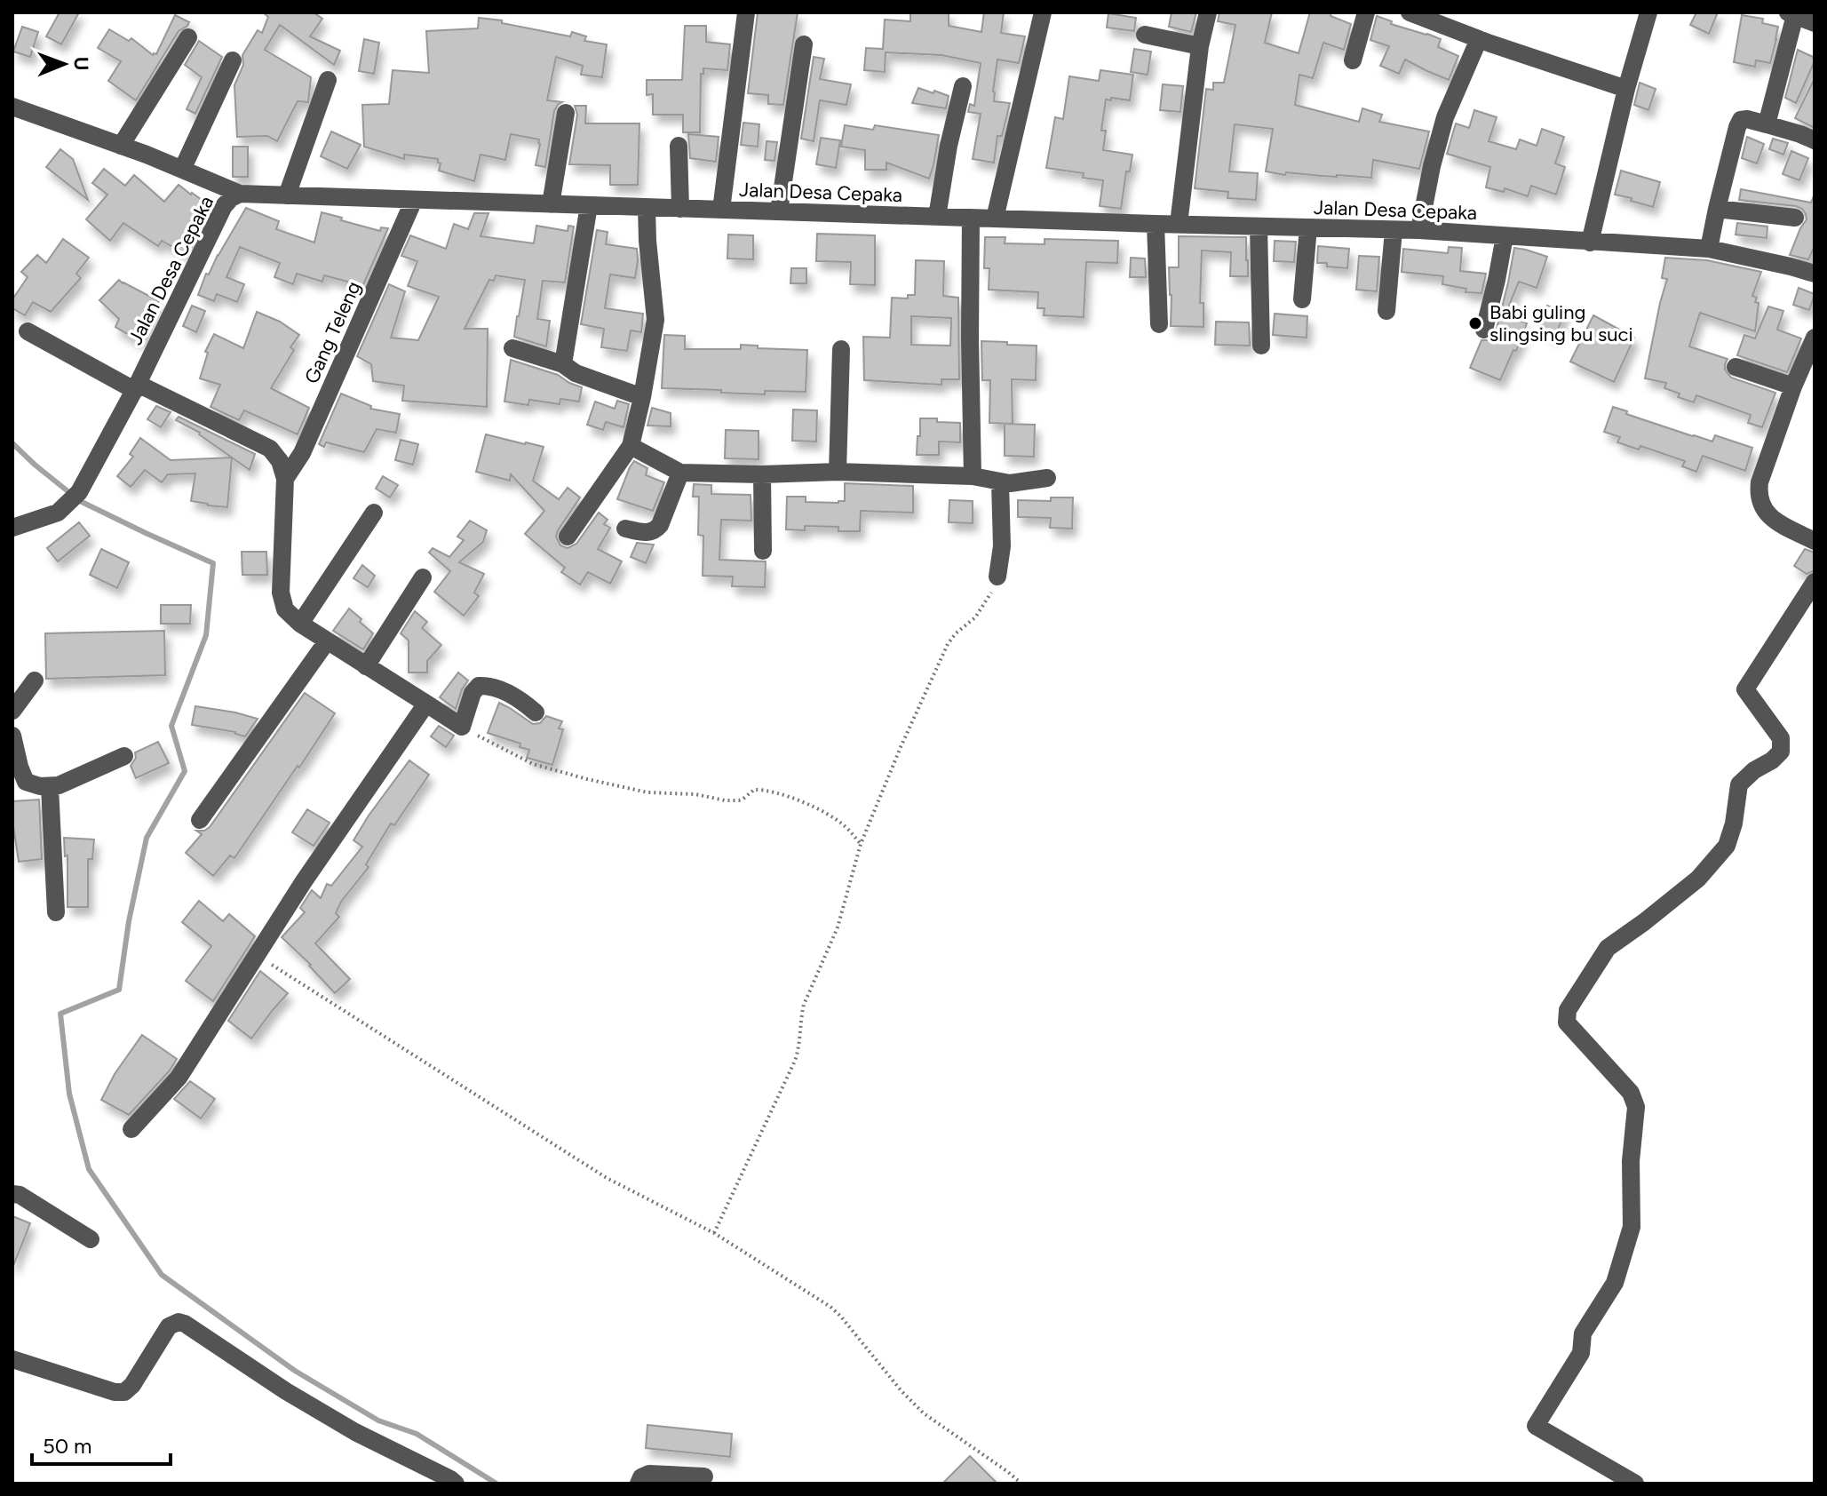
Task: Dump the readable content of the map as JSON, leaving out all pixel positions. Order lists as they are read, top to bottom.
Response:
{
  "streets": {
    "street": ["Jalan Desa Cepaka", "Gang Teleng"]
  },
  "crossings": [
    ["Jalan Desa Cepaka", "Gang Teleng"]
  ],
  "places": ["Babi guling slingsing bu suci"],
  "scale_bar": "50 m",
  "north": "right"
}
